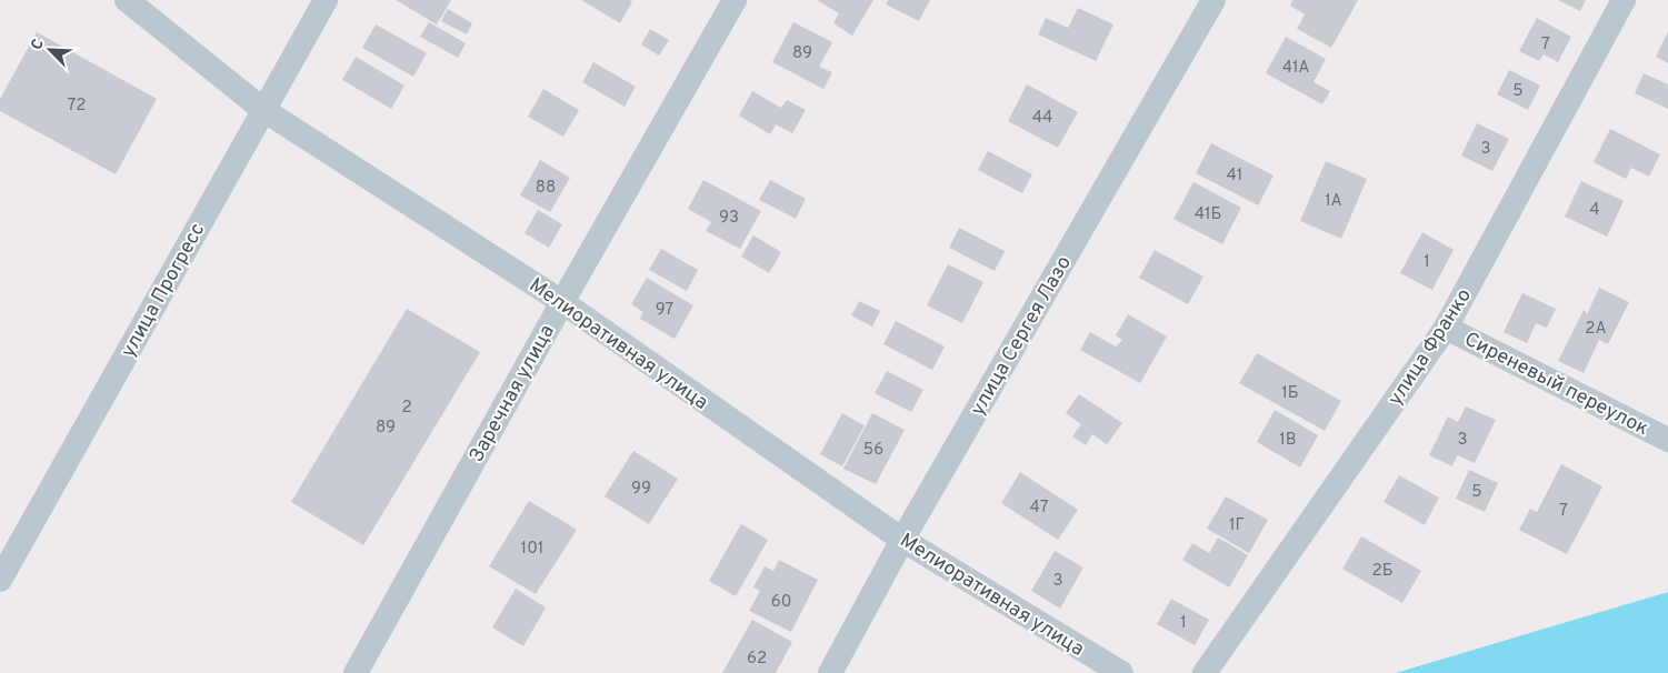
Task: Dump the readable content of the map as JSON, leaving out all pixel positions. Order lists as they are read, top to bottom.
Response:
{
  "streets": {
    "street": [
      "улица Прогресс",
      "улица Сергея Лазо",
      "Мелиоративная улица",
      "улица Франко",
      "Сиреневый переулок",
      "Заречная улица"
    ]
  },
  "crossings": [
    ["улица Прогресс", "Мелиоративная улица"],
    ["улица Сергея Лазо", "Мелиоративная улица"],
    ["Мелиоративная улица", "Заречная улица"],
    ["улица Франко", "Сиреневый переулок"]
  ],
  "house_numbers": [
    "7",
    "89",
    "41А",
    "5",
    "72",
    "44",
    "3",
    "41",
    "88",
    "1А",
    "4",
    "41Б",
    "93",
    "1",
    "97",
    "2А",
    "1Б",
    "2",
    "89",
    "1В",
    "3",
    "56",
    "99",
    "5",
    "47",
    "7",
    "1Г",
    "101",
    "2Б",
    "3",
    "60",
    "1",
    "62"
  ],
  "north": "top left"
}
